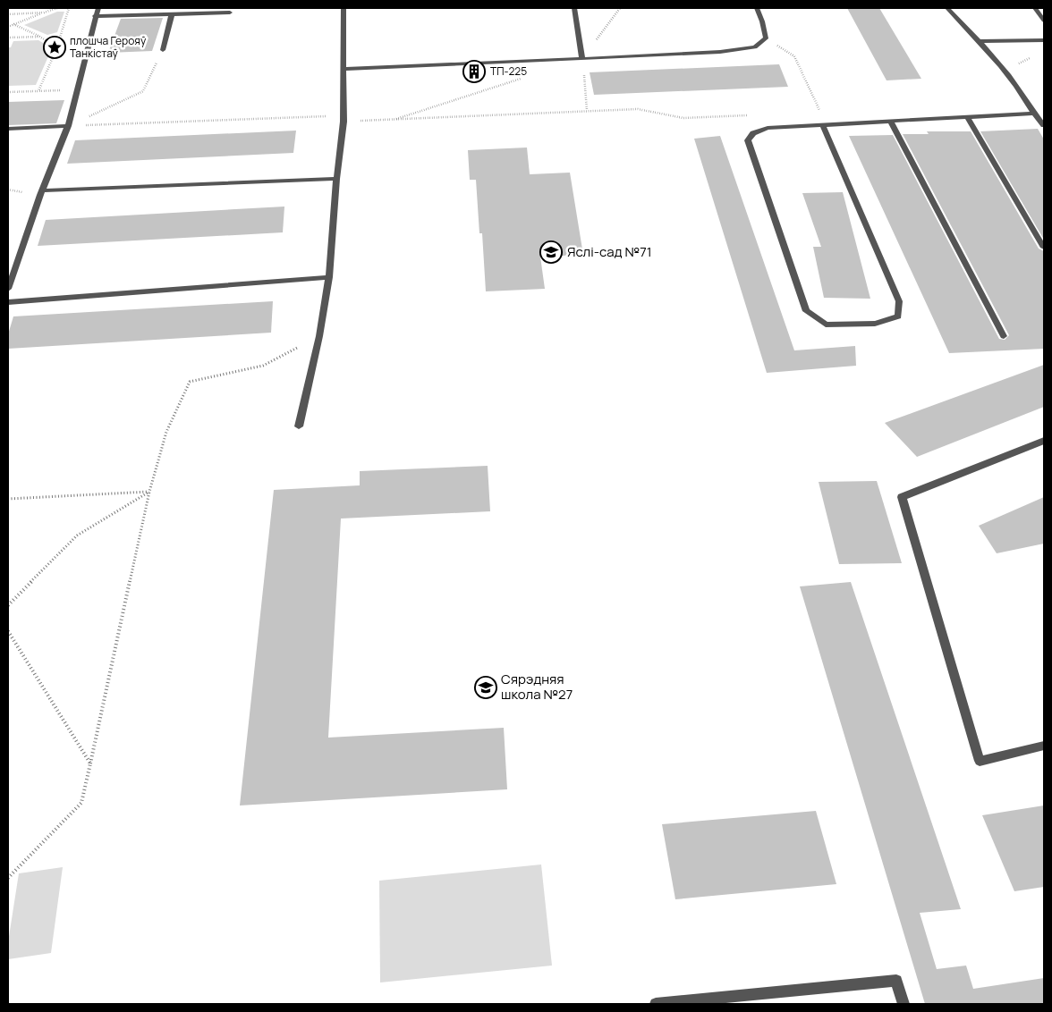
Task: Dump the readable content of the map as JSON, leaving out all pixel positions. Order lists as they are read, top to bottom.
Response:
{
  "places": {
    "place": ["плошча Герояў Танкістаў"],
    "building": ["ТП-225"],
    "school or university": ["Яслі-сад №71", "Сярэдняя школа №27"]
  }
}
